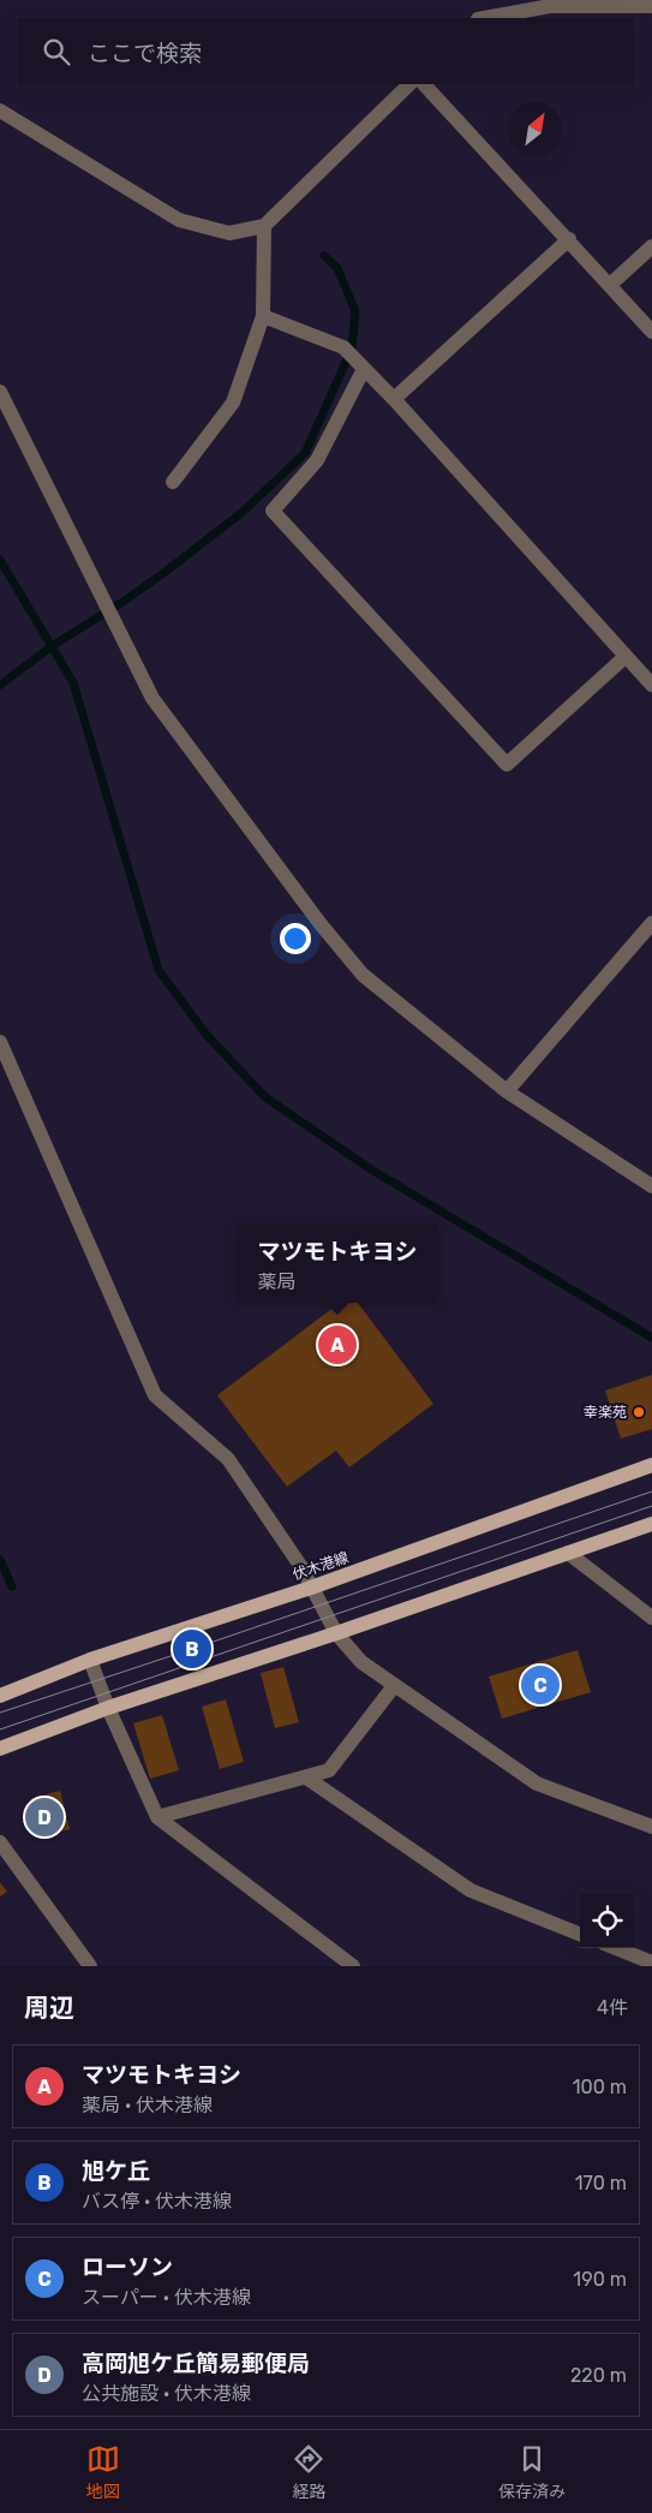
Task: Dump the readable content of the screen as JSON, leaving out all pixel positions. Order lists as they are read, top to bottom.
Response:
{
  "streets": {
    "main road": ["伏木港線"]
  },
  "places": ["幸楽苑"],
  "north": "top right",
  "page": {
    "search": "ここで検索",
    "popup": ["マツモトキヨシ", "薬局"],
    "pins": [
      "A",
      "B",
      "C",
      "D"
    ],
    "heading": ["周辺", "4件"],
    "list": [
      {
        "mark": "A",
        "name": "マツモトキヨシ",
        "note": "薬局 · 伏木港線",
        "value": "100 m"
      },
      {
        "mark": "B",
        "name": "旭ケ丘",
        "note": "バス停 · 伏木港線",
        "value": "170 m"
      },
      {
        "mark": "C",
        "name": "ローソン",
        "note": "スーパー · 伏木港線",
        "value": "190 m"
      },
      {
        "mark": "D",
        "name": "高岡旭ケ丘簡易郵便局",
        "note": "公共施設 · 伏木港線",
        "value": "220 m"
      }
    ],
    "nav": ["地図", "経路", "保存済み"]
  }
}
